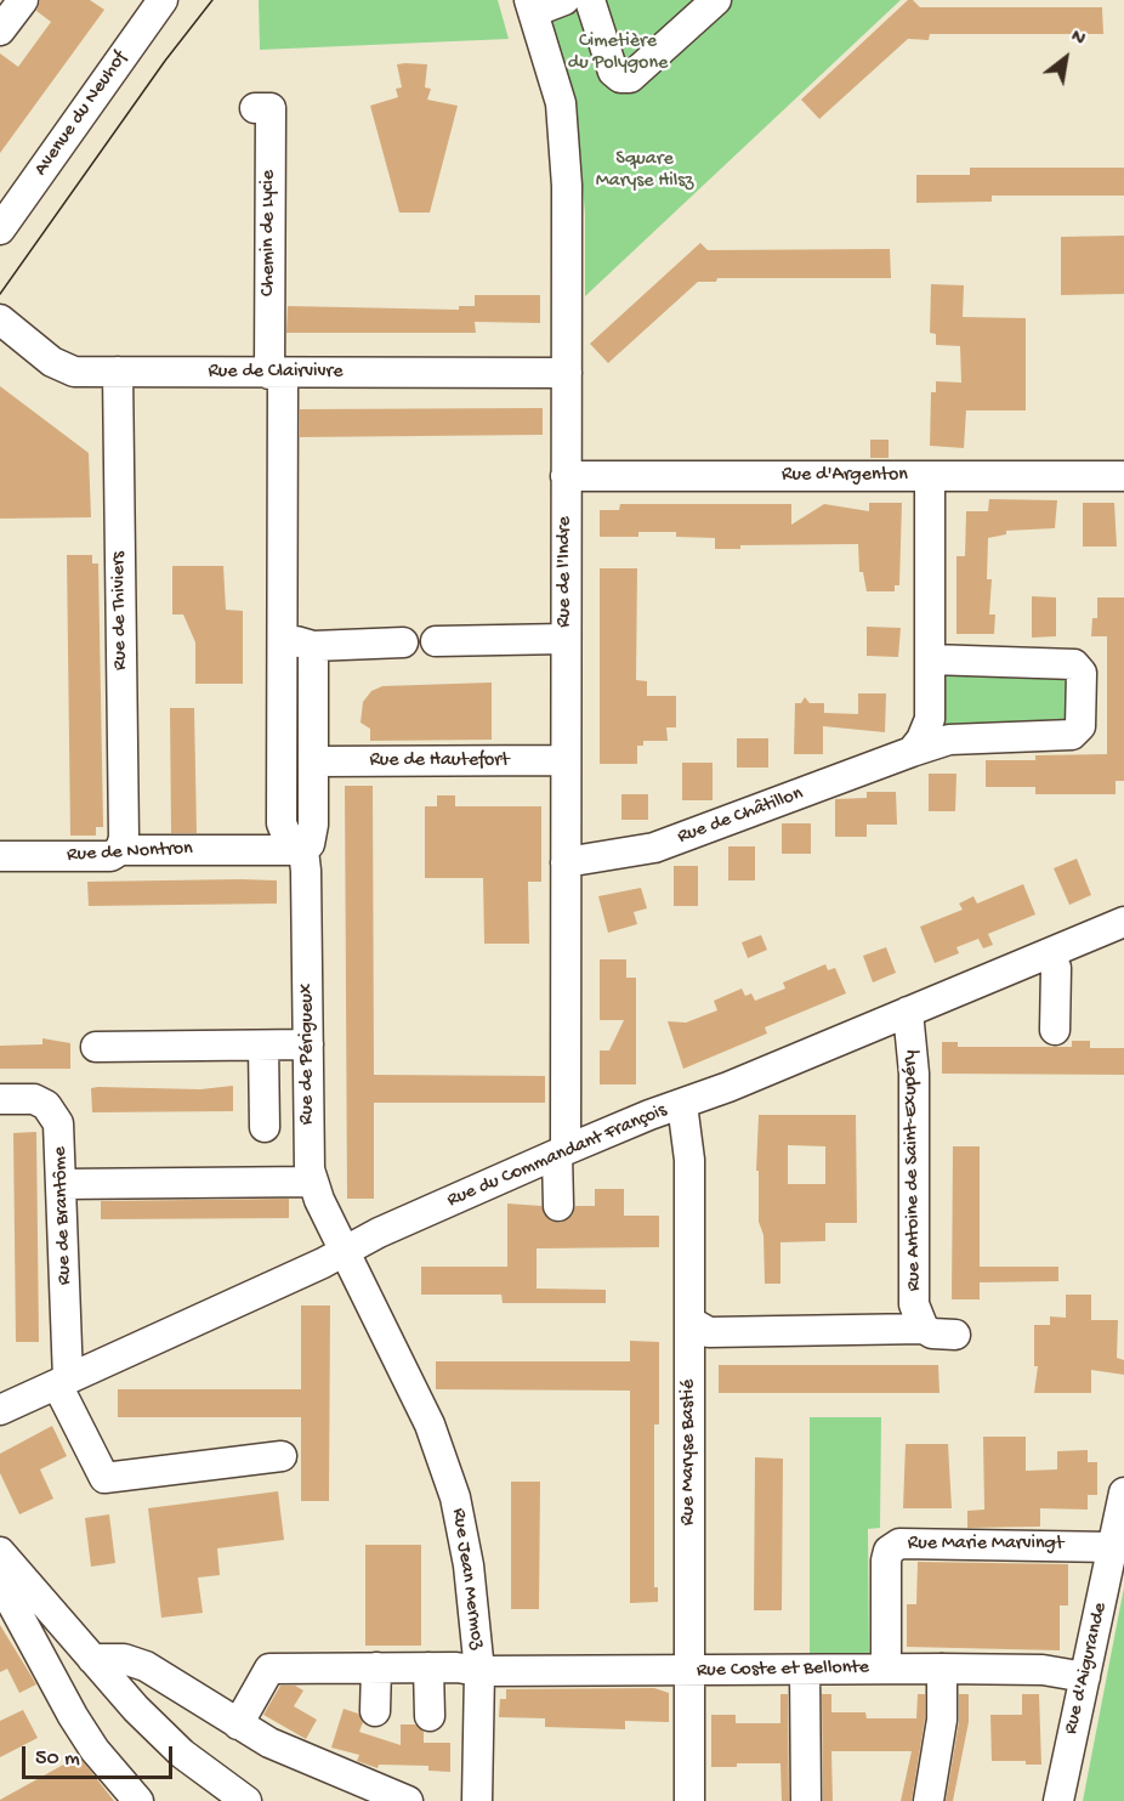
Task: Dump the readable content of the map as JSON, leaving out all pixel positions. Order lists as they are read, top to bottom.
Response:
{
  "streets": {
    "street": [
      "Avenue du Neuhof",
      "Chemin de Lycie",
      "Rue de Clairvivre",
      "Rue d'Argenton",
      "Rue de l'Indre",
      "Rue de Thiviers",
      "Rue de Hautefort",
      "Rue de Châtillon",
      "Rue de Nontron",
      "Rue de Périgueux",
      "Rue du Commandant François",
      "Rue Antoine de Saint-Exupéry",
      "Rue de Brantôme",
      "Rue Maryse Bastié",
      "Rue Marie Marvingt",
      "Rue Jean Mermoz",
      "Rue d'Aigurande",
      "Rue Coste et Bellonte"
    ]
  },
  "crossings": [
    ["Chemin de Lycie", "Rue de Clairvivre"],
    ["Rue de Clairvivre", "Rue de l'Indre"],
    ["Rue de Clairvivre", "Rue de Thiviers"],
    ["Rue d'Argenton", "Rue de l'Indre"],
    ["Rue de l'Indre", "Rue de Hautefort"],
    ["Rue de l'Indre", "Rue de Châtillon"],
    ["Rue de l'Indre", "Rue du Commandant François"],
    ["Rue de Thiviers", "Rue de Nontron"],
    ["Rue de Hautefort", "Rue de Périgueux"],
    ["Rue de Nontron", "Rue de Périgueux"],
    ["Rue de Périgueux", "Rue du Commandant François"],
    ["Rue de Périgueux", "Rue Jean Mermoz"],
    ["Rue du Commandant François", "Rue Antoine de Saint-Exupéry"],
    ["Rue du Commandant François", "Rue de Brantôme"],
    ["Rue du Commandant François", "Rue Maryse Bastié"],
    ["Rue du Commandant François", "Rue Jean Mermoz"],
    ["Rue Maryse Bastié", "Rue Coste et Bellonte"],
    ["Rue Marie Marvingt", "Rue d'Aigurande"],
    ["Rue Marie Marvingt", "Rue Coste et Bellonte"],
    ["Rue Jean Mermoz", "Rue Coste et Bellonte"],
    ["Rue d'Aigurande", "Rue Coste et Bellonte"]
  ],
  "parks": ["Cimetière du Polygone", "Square Maryse Hilsz"],
  "scale_bar": "50 m",
  "north": "top right"
}
